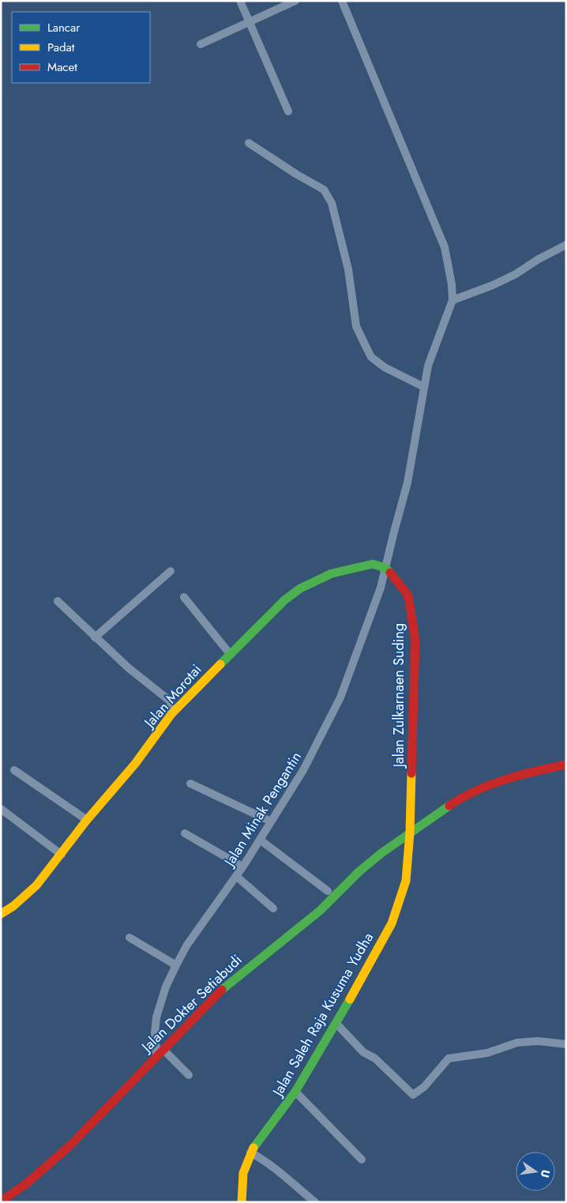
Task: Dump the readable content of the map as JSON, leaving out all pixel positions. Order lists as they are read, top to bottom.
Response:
{
  "streets": {
    "street": [
      "Jalan Zulkarnaen Suding",
      "Jalan Morotai",
      "Jalan Minak Pengantin",
      "Jalan Dokter Setiabudi",
      "Jalan Saleh Raja Kusuma Yudha"
    ]
  },
  "crossings": [
    ["Jalan Zulkarnaen Suding", "Jalan Morotai"],
    ["Jalan Zulkarnaen Suding", "Jalan Minak Pengantin"],
    ["Jalan Zulkarnaen Suding", "Jalan Dokter Setiabudi"],
    ["Jalan Zulkarnaen Suding", "Jalan Saleh Raja Kusuma Yudha"],
    ["Jalan Morotai", "Jalan Minak Pengantin"],
    ["Jalan Minak Pengantin", "Jalan Dokter Setiabudi"],
    ["Jalan Dokter Setiabudi", "Jalan Saleh Raja Kusuma Yudha"]
  ],
  "legend": ["Lancar", "Padat", "Macet"],
  "north": "right"
}
